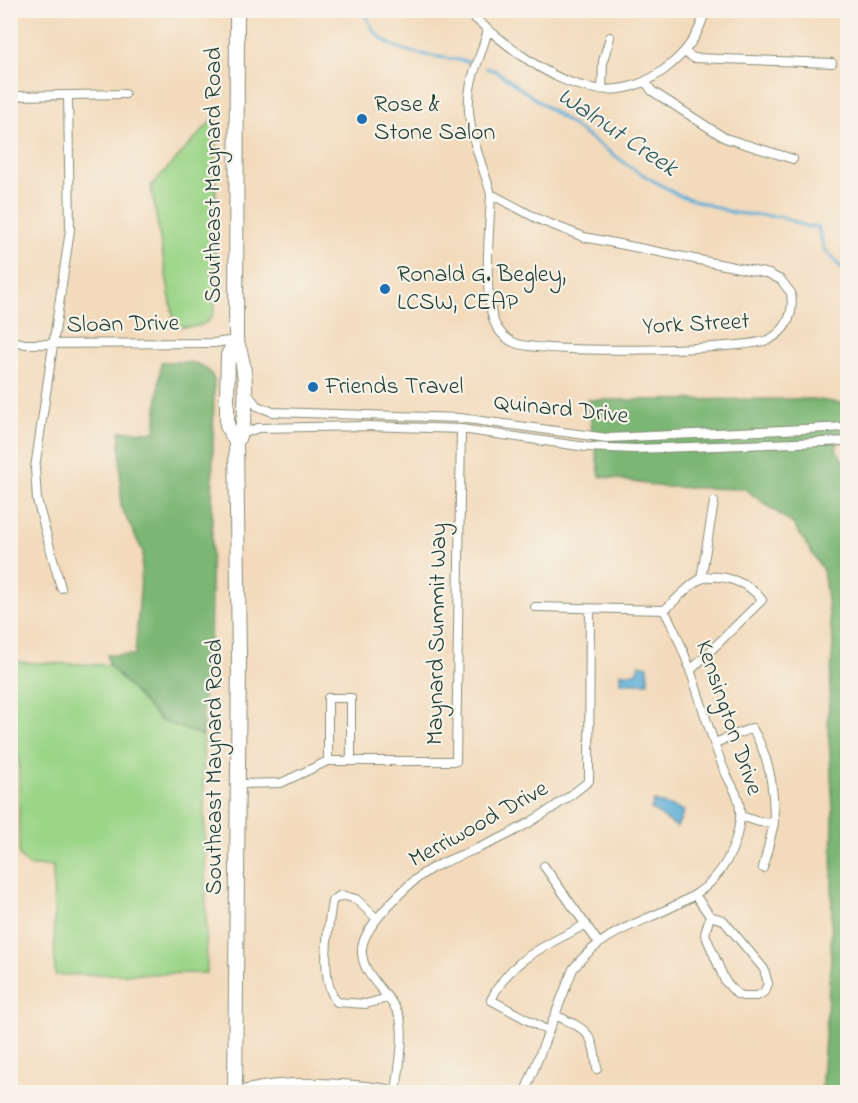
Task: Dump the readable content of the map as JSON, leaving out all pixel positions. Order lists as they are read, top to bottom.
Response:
{
  "streets": {
    "main road": ["Southeast Maynard Road"],
    "street": [
      "Sloan Drive",
      "York Street",
      "Quinard Drive",
      "Maynard Summit Way",
      "Kensington Drive",
      "Merriwood Drive"
    ]
  },
  "crossings": [
    ["Southeast Maynard Road", "Sloan Drive"],
    ["Southeast Maynard Road", "Quinard Drive"],
    ["Southeast Maynard Road", "Maynard Summit Way"],
    ["Quinard Drive", "Maynard Summit Way"]
  ],
  "water": ["Walnut Creek"],
  "places": ["Rose & Stone Salon", "Ronald G. Begley, LCSW, CEAP", "Friends Travel"]
}
